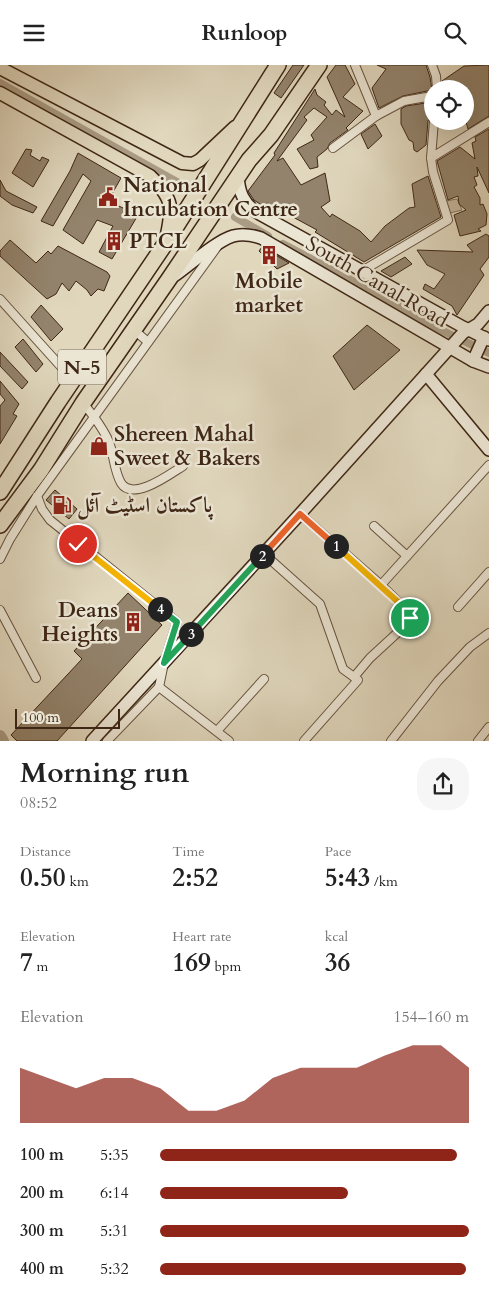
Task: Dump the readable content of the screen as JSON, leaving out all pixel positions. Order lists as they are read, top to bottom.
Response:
{
  "streets": {
    "highway": ["N-5"],
    "main road": ["South Canal Road"]
  },
  "crossings": [
    ["South Canal Road", "N-5"]
  ],
  "places": {
    "public building": ["National Incubation Centre"],
    "building": ["PTCL", "Mobile market", "Deans Heights"],
    "shop": ["Shereen Mahal Sweet & Bakers"],
    "fuel station": ["پاکستان اسٹیٹ آئل"]
  },
  "scale_bar": "100 m",
  "page": {
    "header": "Runloop",
    "pins": [
      "1",
      "2",
      "4",
      "3"
    ],
    "scale": "100 m",
    "heading": ["Morning run", "08:52"],
    "stats": [
      ["Distance", "0.50 km"],
      ["Time", "2:52"],
      ["Pace", "5:43 /km"],
      ["Elevation", "7 m"],
      ["Heart rate", "169 bpm"],
      ["kcal", "36"]
    ],
    "chart": ["Elevation", "154–160 m"],
    "list": [
      {
        "name": "100 m",
        "note": "5:35"
      },
      {
        "name": "200 m",
        "note": "6:14"
      },
      {
        "name": "300 m",
        "note": "5:31"
      },
      {
        "name": "400 m",
        "note": "5:32"
      }
    ]
  }
}
